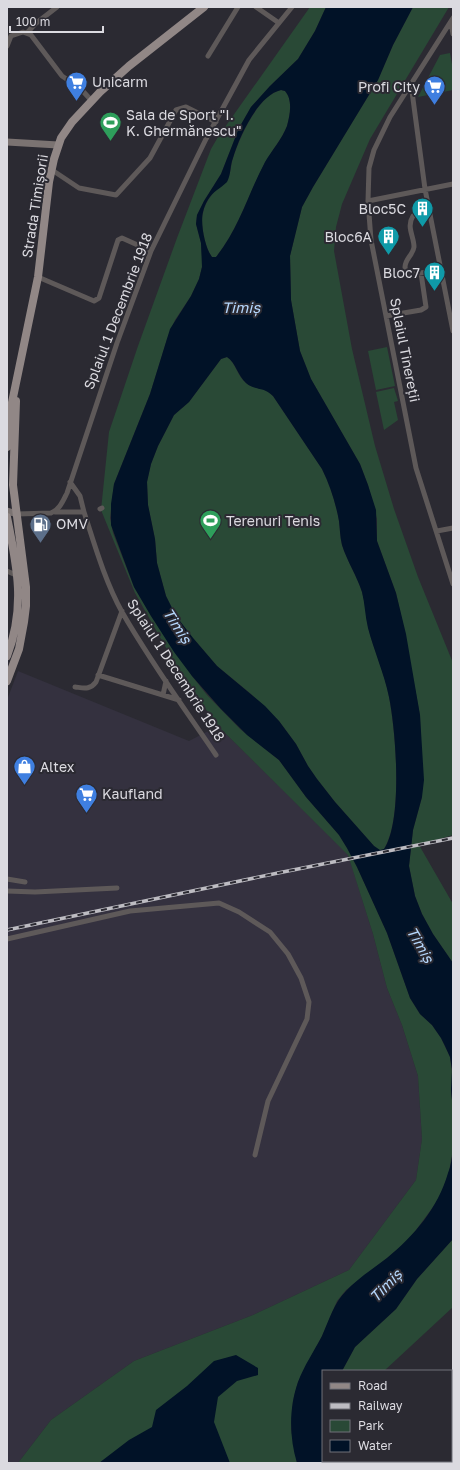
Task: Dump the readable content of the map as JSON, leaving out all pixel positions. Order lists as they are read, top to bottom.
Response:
{
  "streets": {
    "main road": ["Strada Timișorii"],
    "street": ["Splaiul 1 Decembrie 1918", "Splaiul Tinereții"]
  },
  "water": ["Timiș"],
  "places": {
    "supermarket": ["Unicarm", "Profi City", "Kaufland"],
    "sports": ["Sala de Sport \"I. K. Ghermănescu\"", "Terenuri Tenis"],
    "building": ["Bloc5C", "Bloc6A", "Bloc7"],
    "fuel station": ["OMV"],
    "shop": ["Altex"]
  },
  "legend": [
    "Road",
    "Railway",
    "Park",
    "Water"
  ],
  "scale_bar": "100 m"
}
